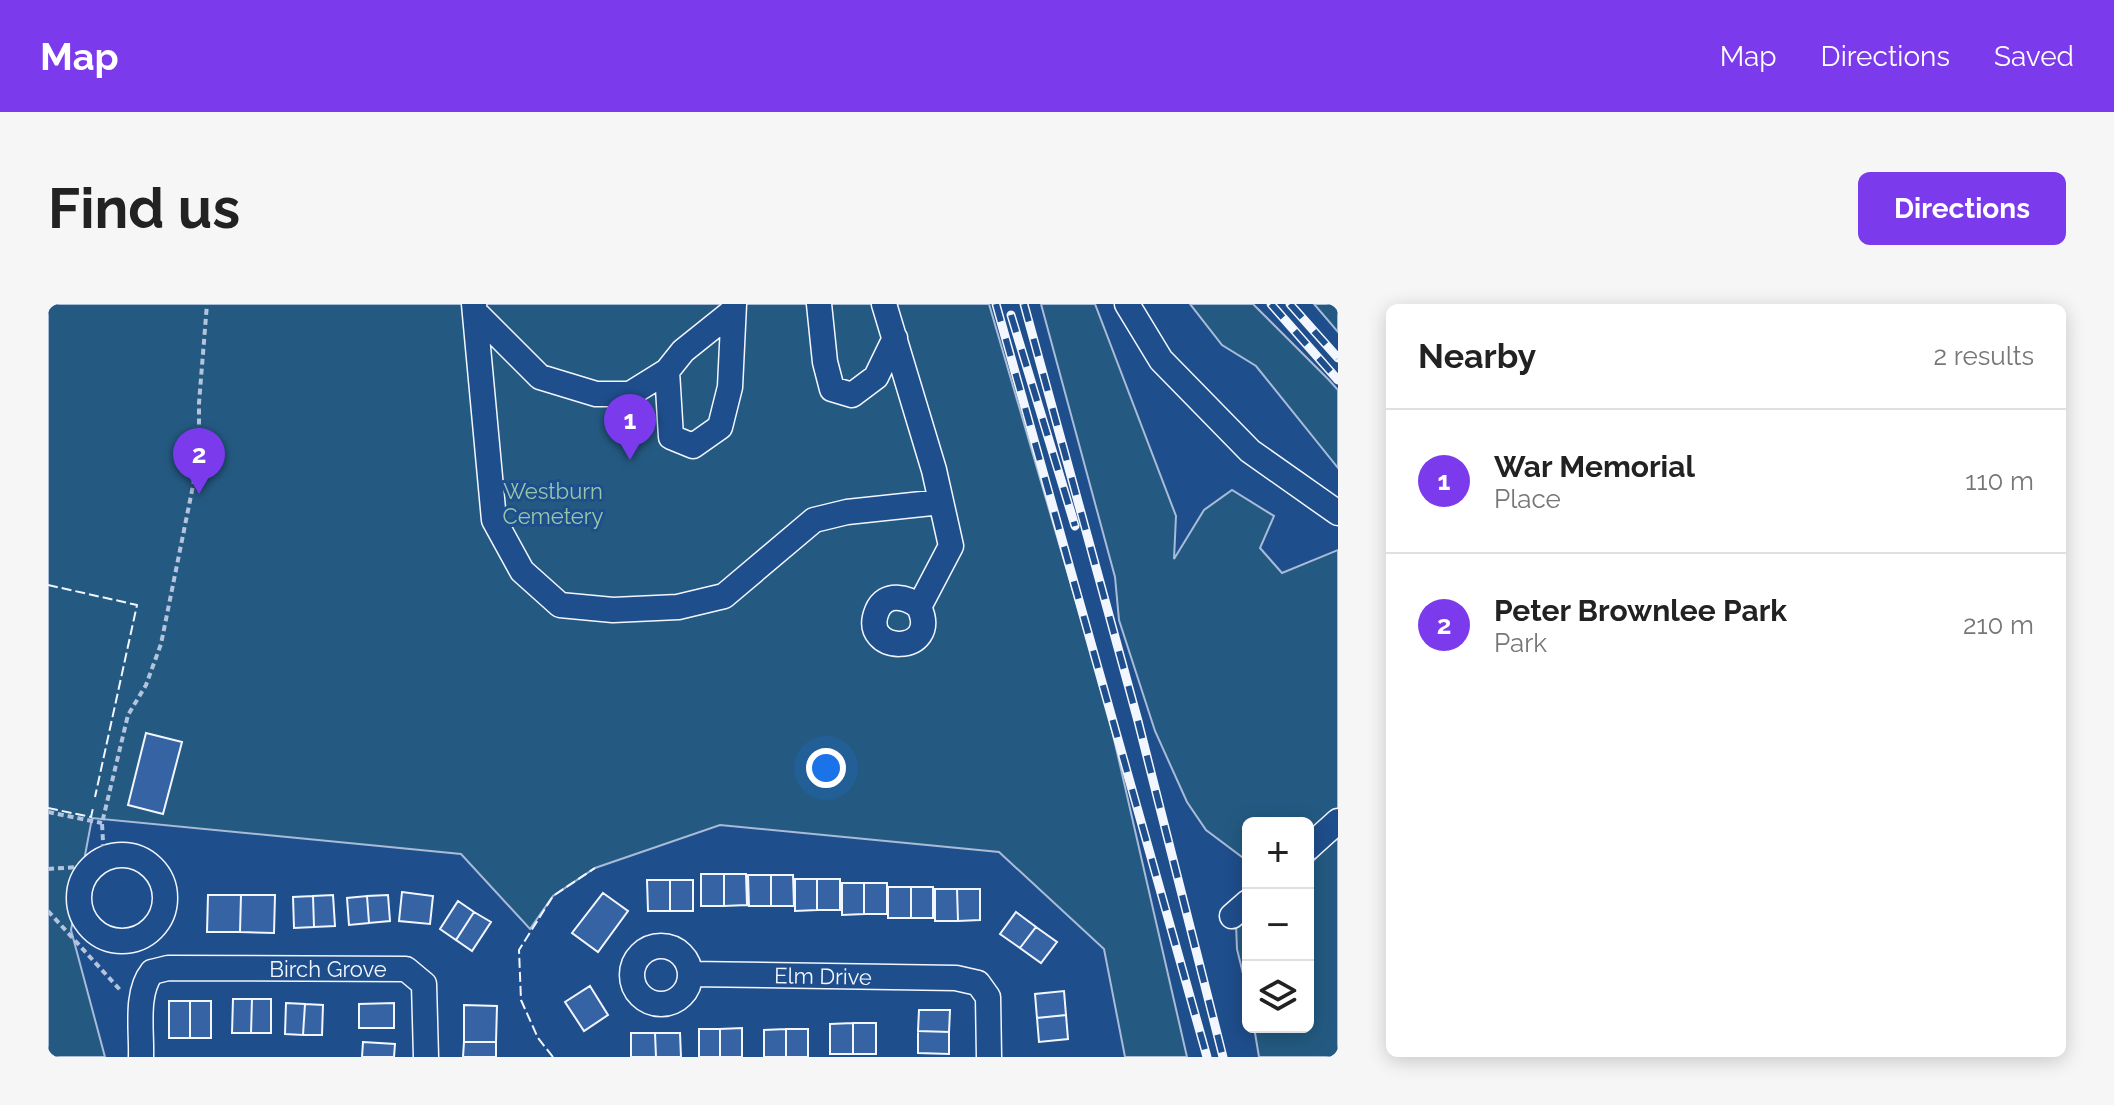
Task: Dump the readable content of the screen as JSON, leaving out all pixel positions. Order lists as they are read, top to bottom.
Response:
{
  "streets": {
    "street": ["Birch Grove", "Elm Drive"]
  },
  "parks": ["Westburn Cemetery"],
  "page": {
    "header": "Map",
    "nav": ["Map", "Directions", "Saved"],
    "buttons": "Directions",
    "title": "Find us",
    "heading": ["Nearby", "2 results"],
    "pins": ["1", "2"],
    "list": [
      {
        "mark": "1",
        "name": "War Memorial",
        "note": "Place",
        "value": "110 m"
      },
      {
        "mark": "2",
        "name": "Peter Brownlee Park",
        "note": "Park",
        "value": "210 m"
      }
    ],
    "map_buttons": ["+", "−"]
  }
}
